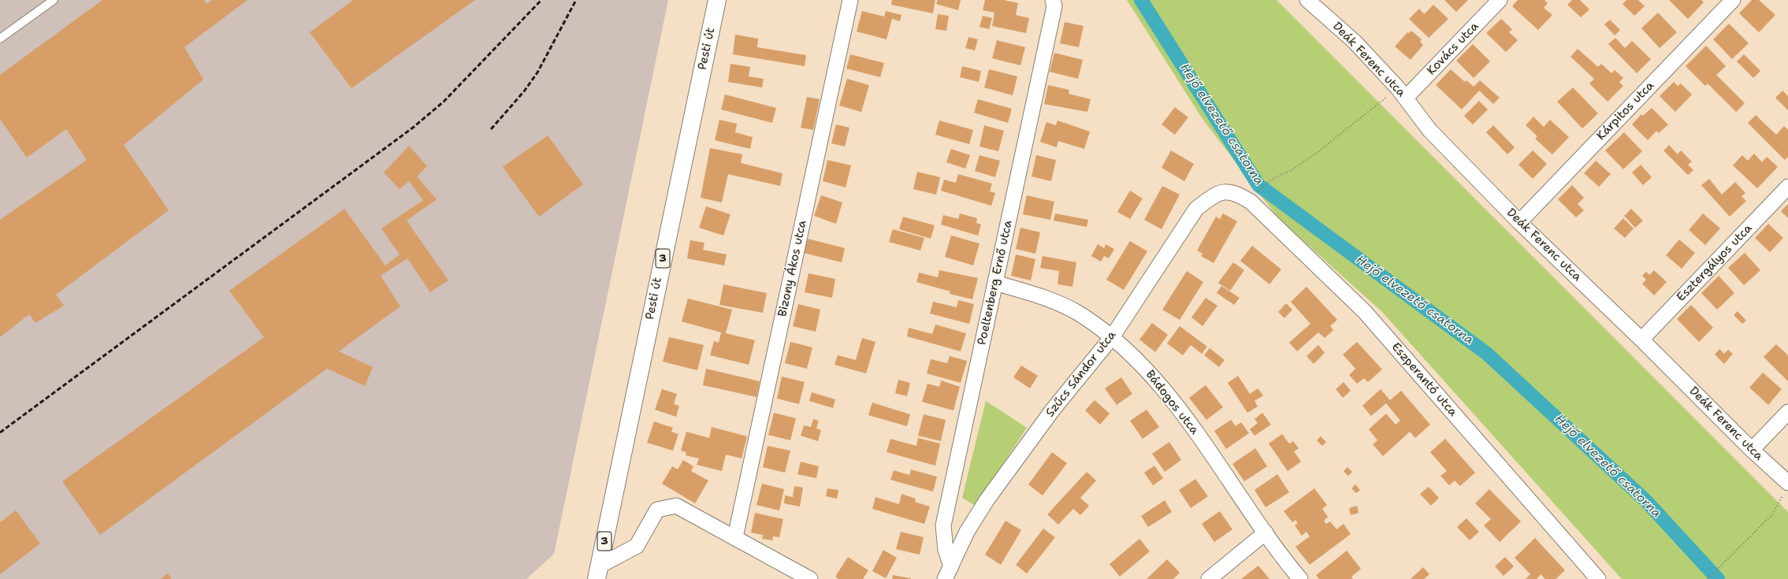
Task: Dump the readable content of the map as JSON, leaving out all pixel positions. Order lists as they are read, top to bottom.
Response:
{
  "streets": {
    "main road": ["Pesti út", "3"],
    "street": [
      "Kovács utca",
      "Deák Ferenc utca",
      "Kárpitos utca",
      "Esztergályos utca",
      "Bizony Ákos utca",
      "Poeltenberg Ernő utca",
      "Szűcs Sándor utca",
      "Eszperantó utca",
      "Bádogos utca"
    ]
  },
  "crossings": [
    ["Kovács utca", "Deák Ferenc utca"],
    ["Deák Ferenc utca", "Kárpitos utca"],
    ["Deák Ferenc utca", "Esztergályos utca"],
    ["Poeltenberg Ernő utca", "Szűcs Sándor utca"],
    ["Poeltenberg Ernő utca", "Bádogos utca"],
    ["Szűcs Sándor utca", "Eszperantó utca"],
    ["Szűcs Sándor utca", "Bádogos utca"]
  ],
  "water": ["Hejő elvezető csatorna"]
}
